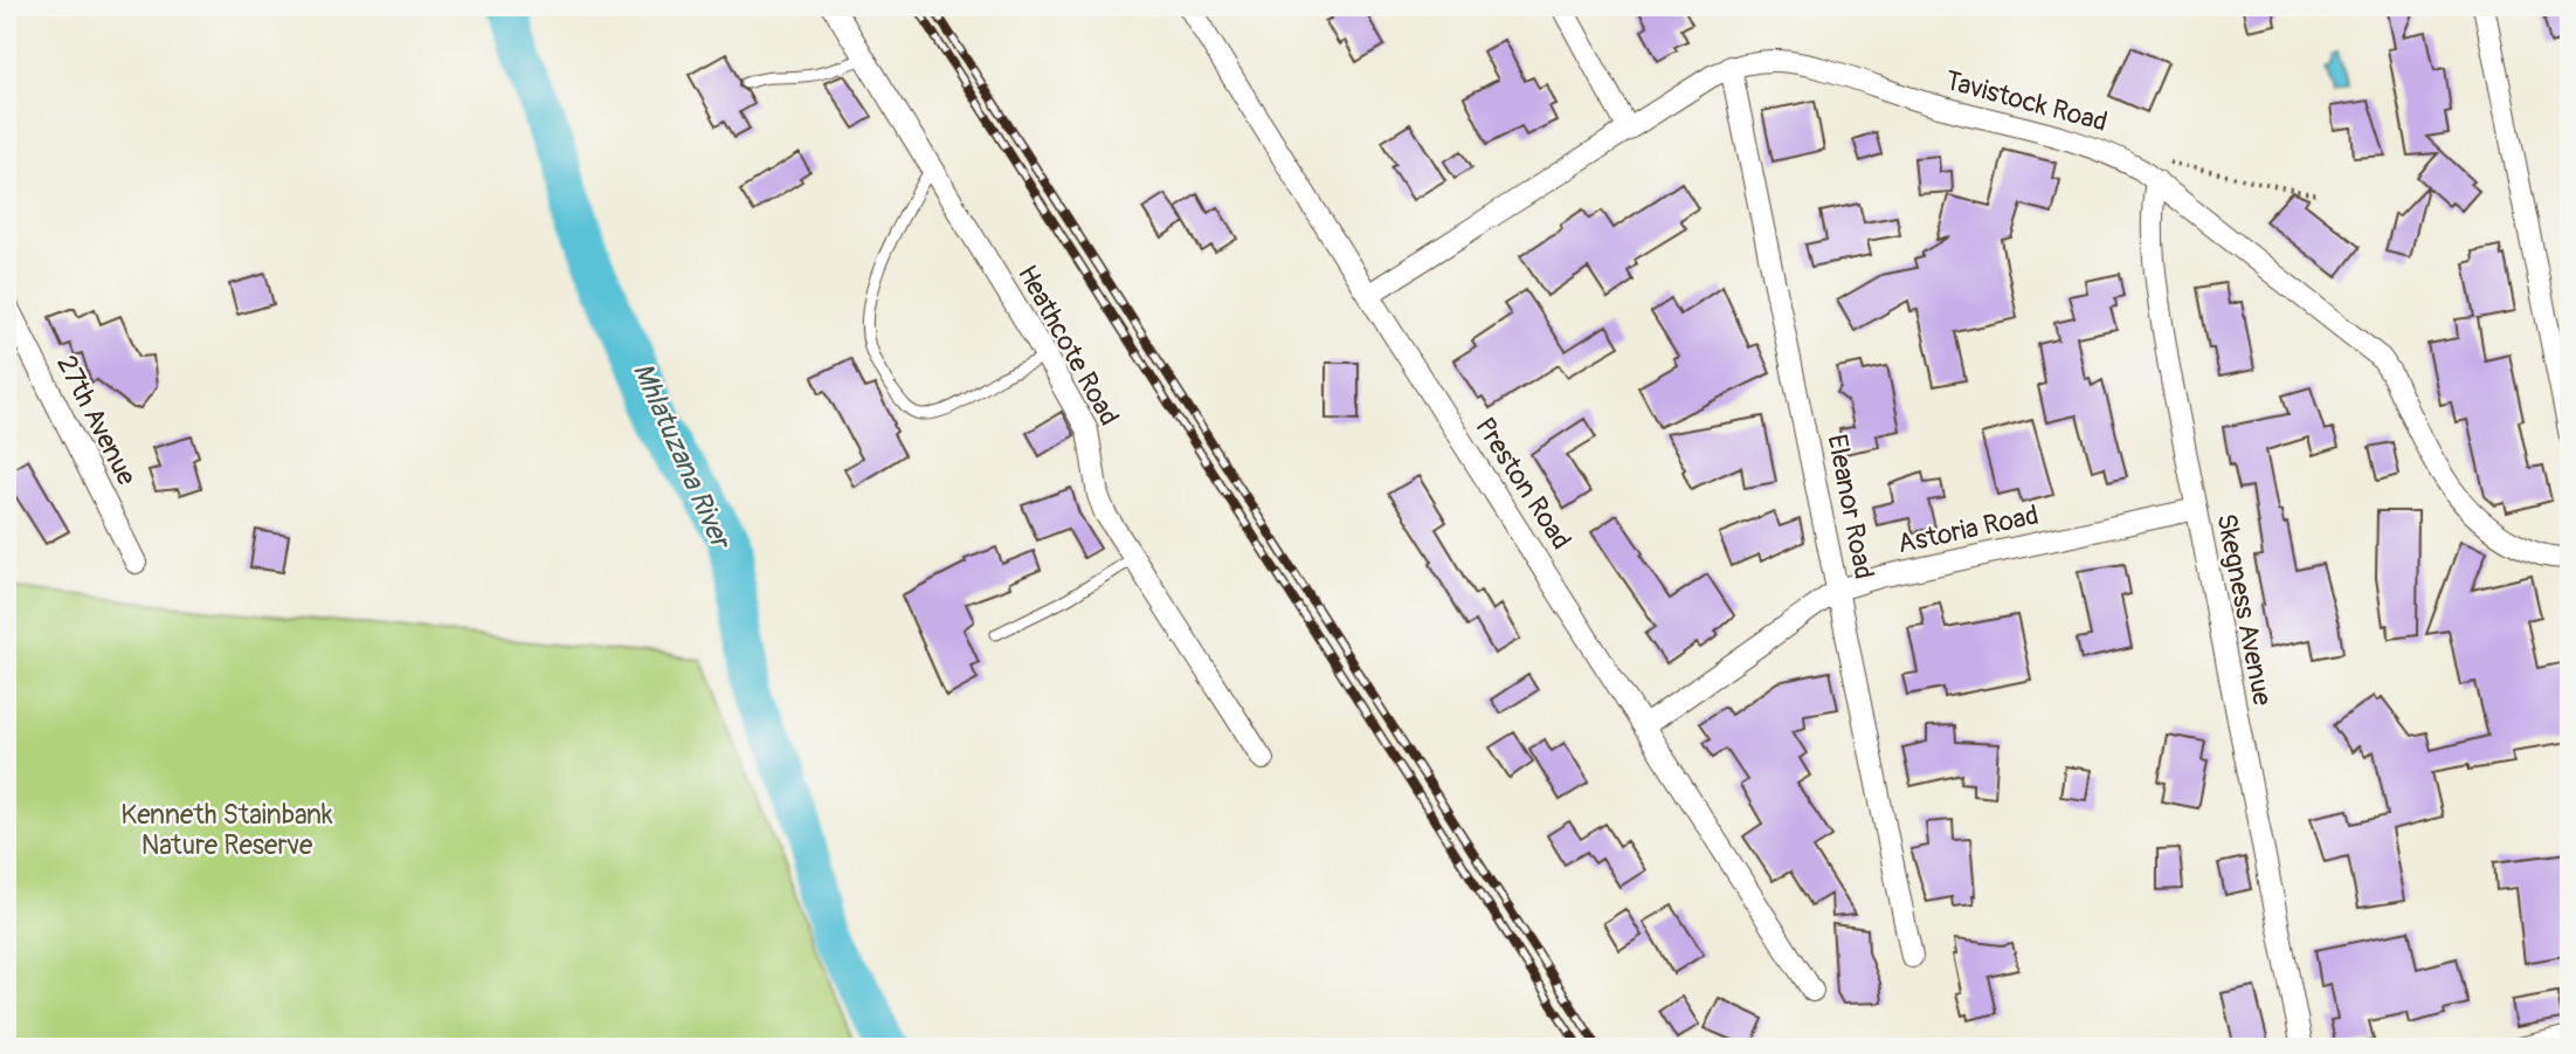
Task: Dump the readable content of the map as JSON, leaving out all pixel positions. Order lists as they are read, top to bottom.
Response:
{
  "streets": {
    "street": [
      "Tavistock Road",
      "Heathcote Road",
      "27th Avenue",
      "Preston Road",
      "Eleanor Road",
      "Astoria Road",
      "Skegness Avenue"
    ]
  },
  "crossings": [
    ["Tavistock Road", "Preston Road"],
    ["Tavistock Road", "Eleanor Road"],
    ["Tavistock Road", "Skegness Avenue"],
    ["Preston Road", "Astoria Road"],
    ["Eleanor Road", "Astoria Road"],
    ["Astoria Road", "Skegness Avenue"]
  ],
  "water": ["Mhlatuzana River"],
  "parks": ["Kenneth Stainbank Nature Reserve"]
}
